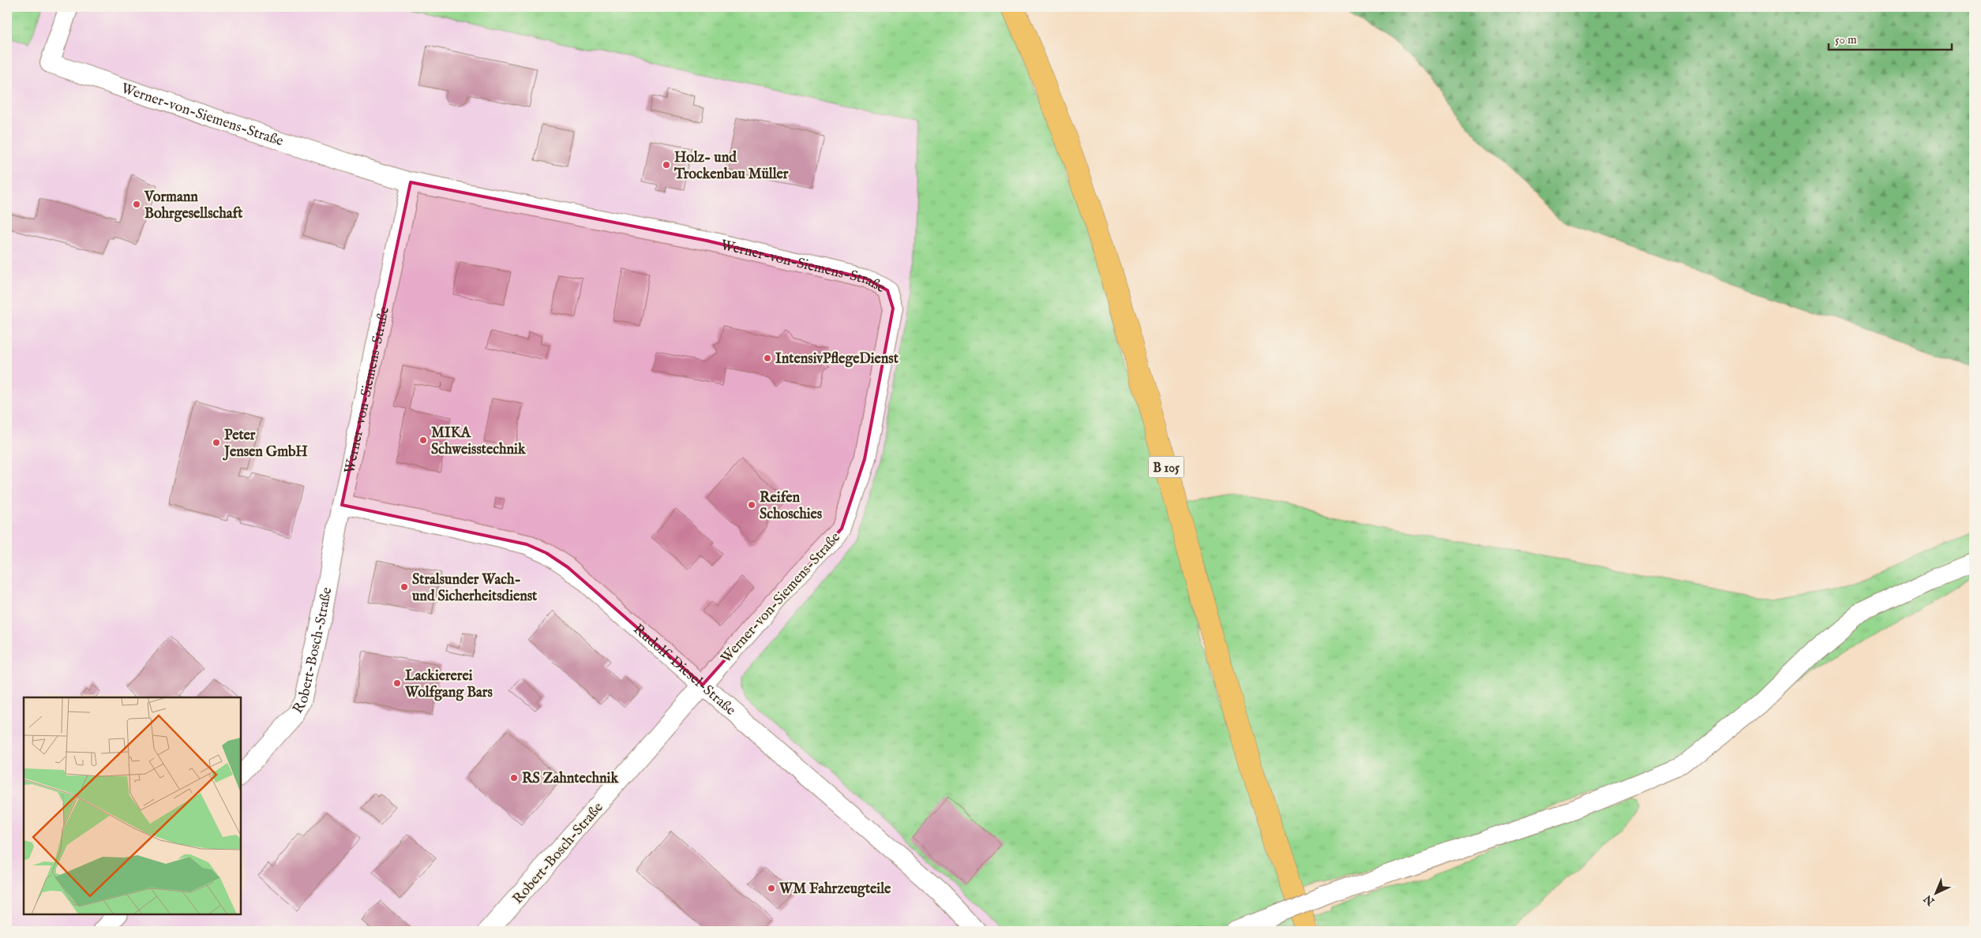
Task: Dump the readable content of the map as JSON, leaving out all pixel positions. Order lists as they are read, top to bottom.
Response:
{
  "streets": {
    "highway": ["B 105"],
    "street": ["Werner-von-Siemens-Straße", "Robert-Bosch-Straße", "Rudolf-Diesel-Straße"]
  },
  "crossings": [
    ["Werner-von-Siemens-Straße", "Robert-Bosch-Straße"],
    ["Werner-von-Siemens-Straße", "Rudolf-Diesel-Straße"],
    ["Robert-Bosch-Straße", "Rudolf-Diesel-Straße"]
  ],
  "places": [
    "Holz- und Trockenbau Müller",
    "Vormann Bohrgesellschaft",
    "IntensivPflegeDienst",
    "MIKA Schweisstechnik",
    "Peter Jensen GmbH",
    "Reifen Schoschies",
    "Stralsunder Wach- und Sicherheitsdienst",
    "Lackiererei Wolfgang Bars",
    "RS Zahntechnik",
    "WM Fahrzeugteile"
  ],
  "scale_bar": "50 m",
  "north": "bottom left"
}
